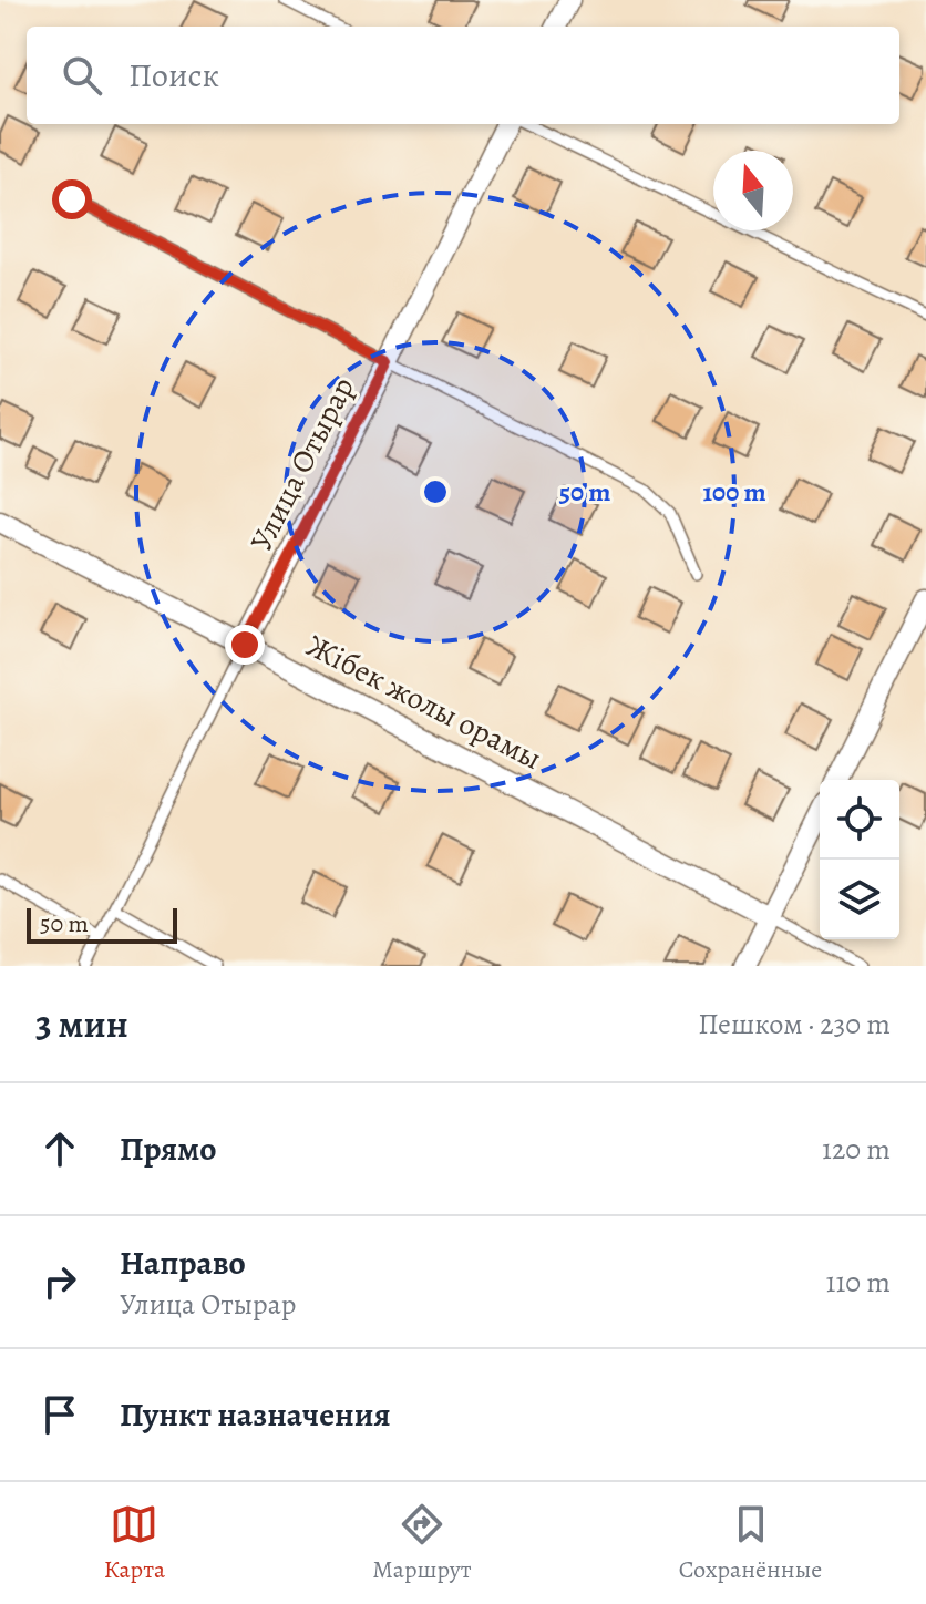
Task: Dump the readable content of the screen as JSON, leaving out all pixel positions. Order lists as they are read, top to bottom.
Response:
{
  "streets": {
    "street": ["Улица Отырар", "Жібек жолы орамы"]
  },
  "crossings": [
    ["Улица Отырар", "Жібек жолы орамы"]
  ],
  "scale_bar": "50 m",
  "north": "top",
  "page": {
    "search": "Поиск",
    "scale": "50 m",
    "heading": ["3 мин", "Пешком · 230 m"],
    "list": [
      ["Прямо", "120 m"],
      ["Направо", "Улица Отырар", "110 m"],
      "Пункт назначения"
    ],
    "nav": ["Карта", "Маршрут", "Сохранённые"]
  },
  "rings": ["50 m", "100 m"]
}
